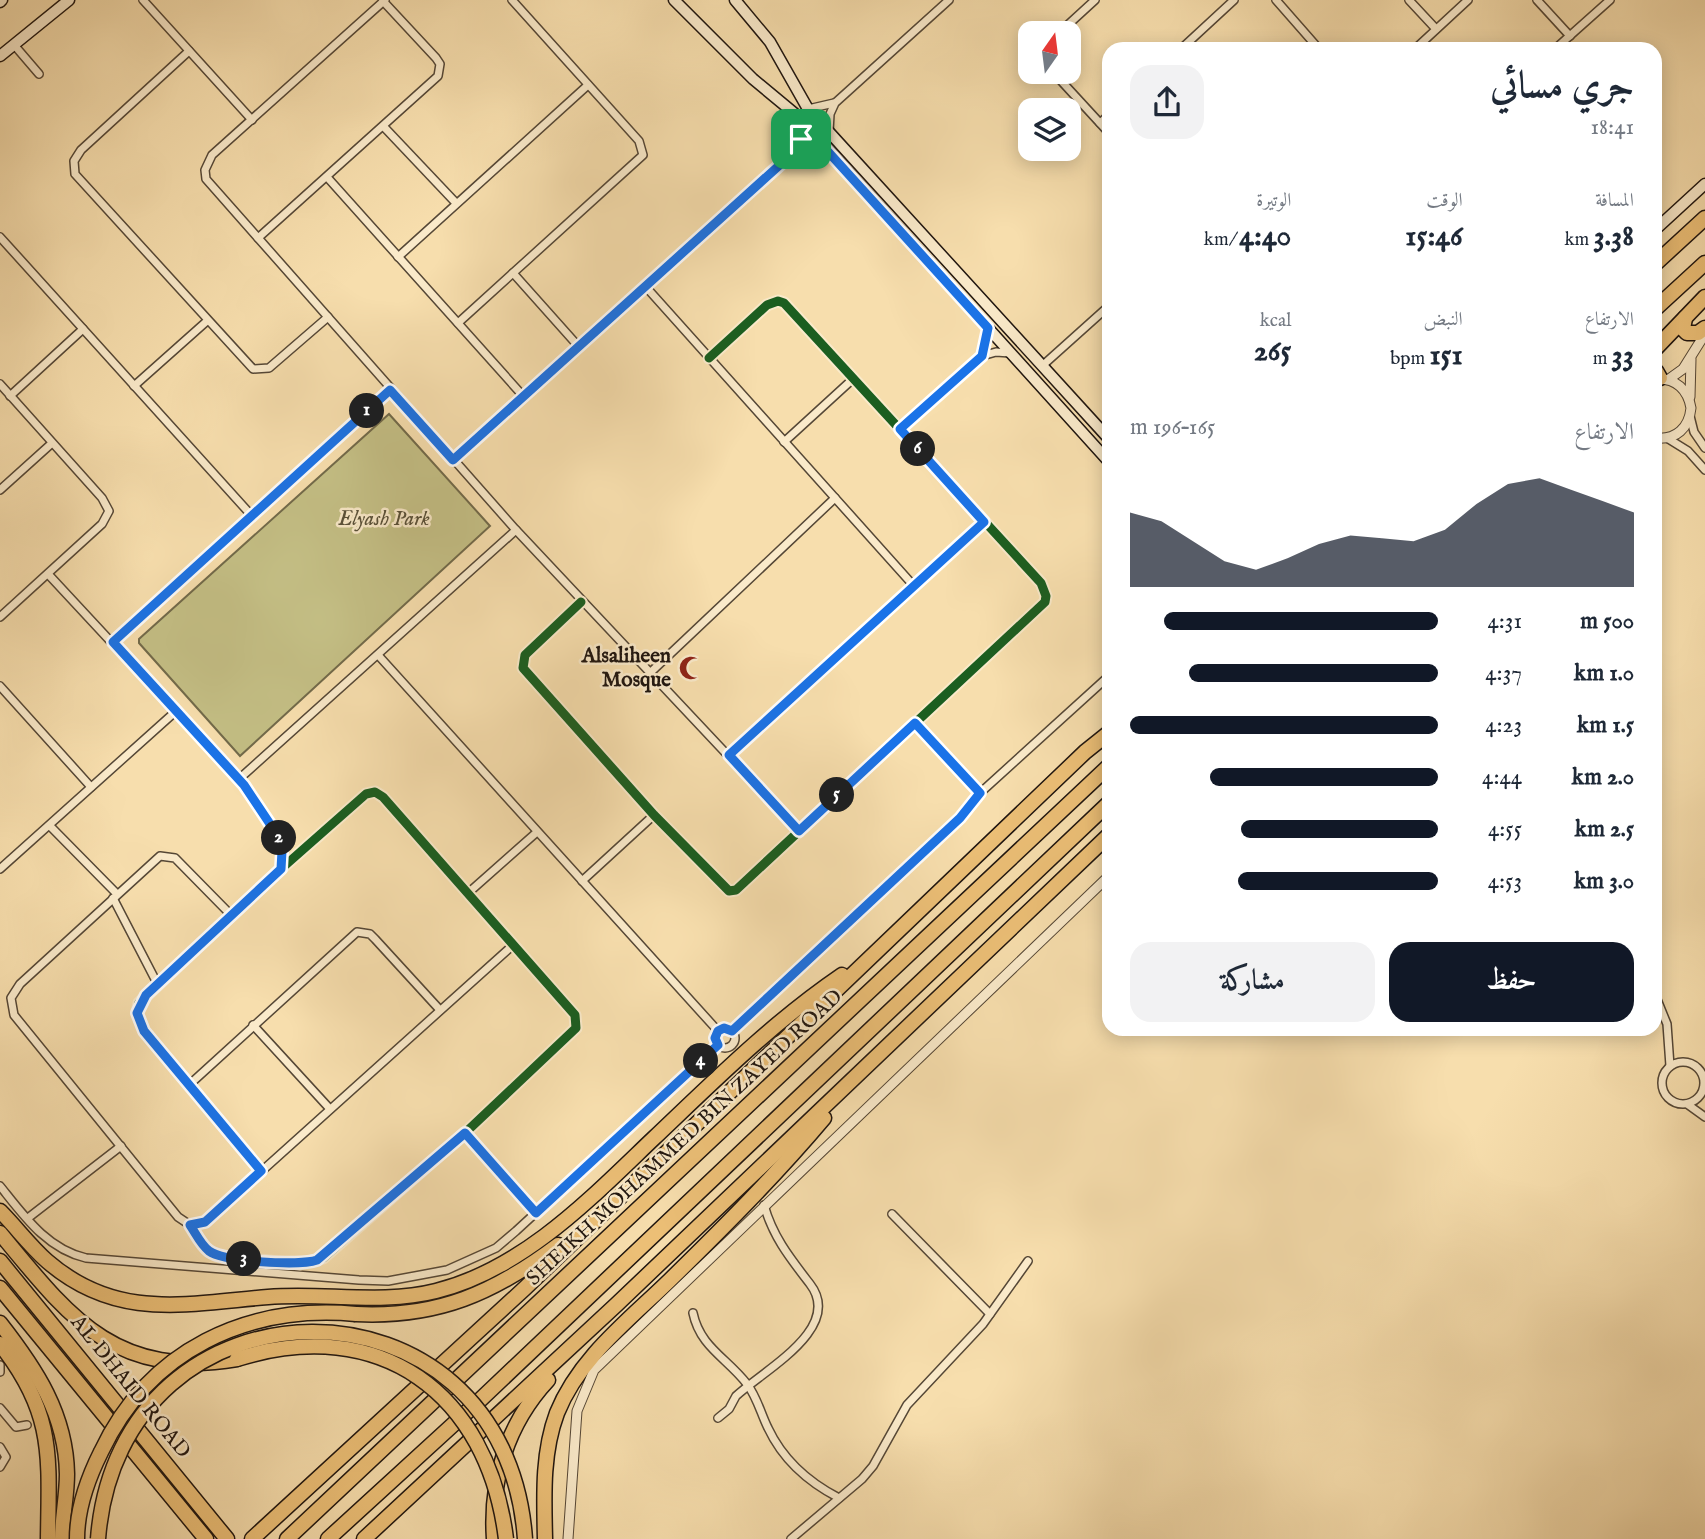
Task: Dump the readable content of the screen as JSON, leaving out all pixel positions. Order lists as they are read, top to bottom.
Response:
{
  "streets": {
    "highway": ["SHEIKH MOHAMMED BIN ZAYED ROAD", "AL DHAID ROAD"]
  },
  "parks": ["Elyash Park"],
  "places": {
    "mosque": ["Alsaliheen Mosque"]
  },
  "north": "top",
  "page": {
    "heading": ["جري مسائي", "18:41"],
    "stats": [
      ["المسافة", "3.38 km"],
      ["الوقت", "15:46"],
      ["الوتيرة", "4:40 /km"],
      ["الارتفاع", "33 m"],
      ["النبض", "151 bpm"],
      ["kcal", "265"]
    ],
    "pins": [
      "1",
      "6",
      "5",
      "2",
      "4",
      "3"
    ],
    "chart": ["الارتفاع", "165–196 m"],
    "list": [
      {
        "name": "500 m",
        "note": "4:31"
      },
      {
        "name": "1.0 km",
        "note": "4:37"
      },
      {
        "name": "1.5 km",
        "note": "4:23"
      },
      {
        "name": "2.0 km",
        "note": "4:44"
      },
      {
        "name": "2.5 km",
        "note": "4:55"
      },
      {
        "name": "3.0 km",
        "note": "4:53"
      }
    ],
    "buttons": ["حفظ", "مشاركة"]
  }
}
